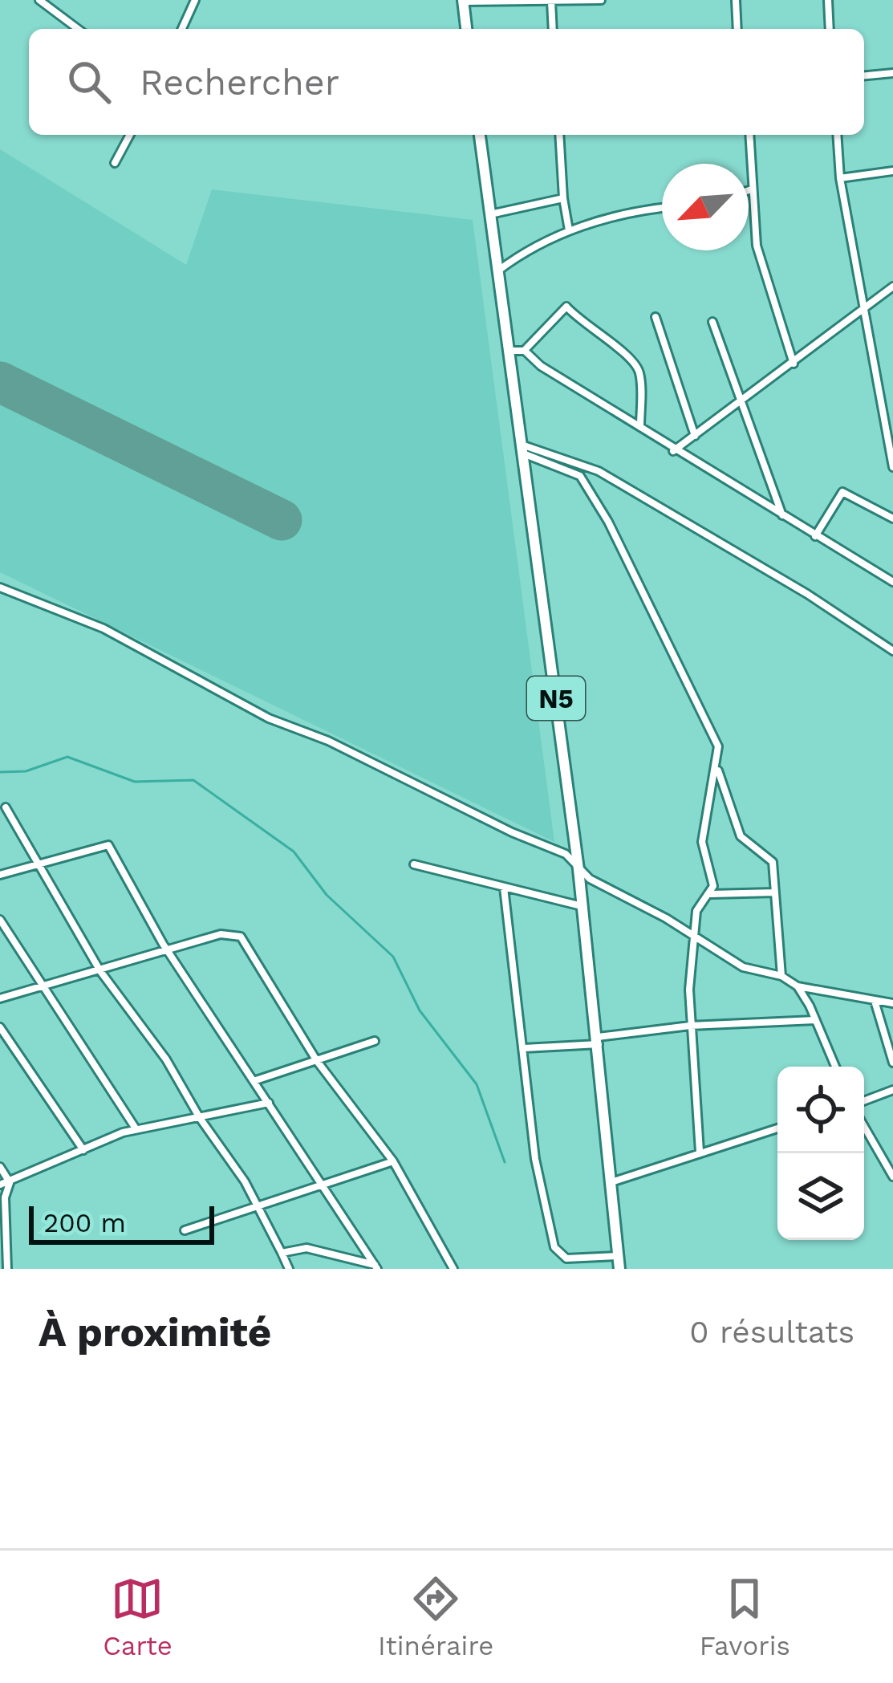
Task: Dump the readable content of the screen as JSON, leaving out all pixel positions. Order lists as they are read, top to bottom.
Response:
{
  "streets": {
    "highway": ["N5"]
  },
  "scale_bar": "200 m",
  "north": "bottom left",
  "page": {
    "search": "Rechercher",
    "scale": "200 m",
    "heading": ["À proximité", "0 résultats"],
    "nav": ["Carte", "Itinéraire", "Favoris"]
  }
}
